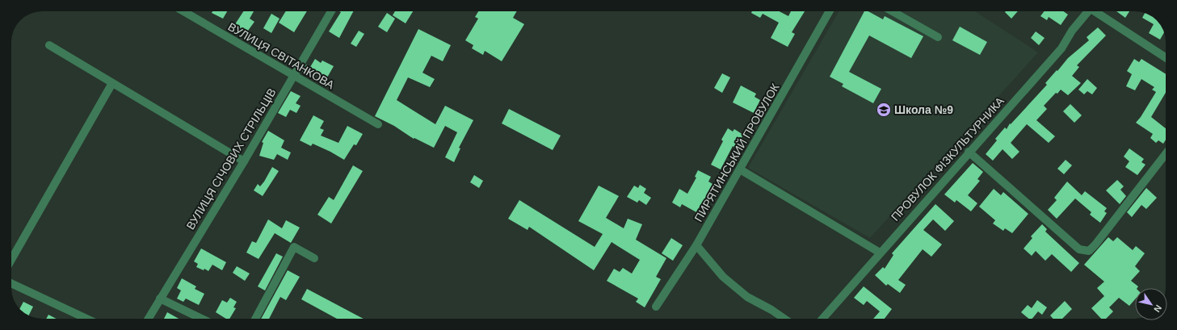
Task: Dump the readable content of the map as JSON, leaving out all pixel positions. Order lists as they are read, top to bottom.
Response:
{
  "streets": {
    "street": [
      "ВУЛИЦЯ СВІТАНКОВА",
      "ПИРЯТИНСЬКИЙ ПРОВУЛОК",
      "ВУЛИЦЯ СІЧОВИХ СТРІЛЬЦІВ",
      "ПРОВУЛОК ФІЗКУЛЬТУРНИКА"
    ]
  },
  "crossings": [
    ["ВУЛИЦЯ СВІТАНКОВА", "ВУЛИЦЯ СІЧОВИХ СТРІЛЬЦІВ"]
  ],
  "places": {
    "school or university": ["Школа №9"]
  },
  "north": "bottom right"
}
